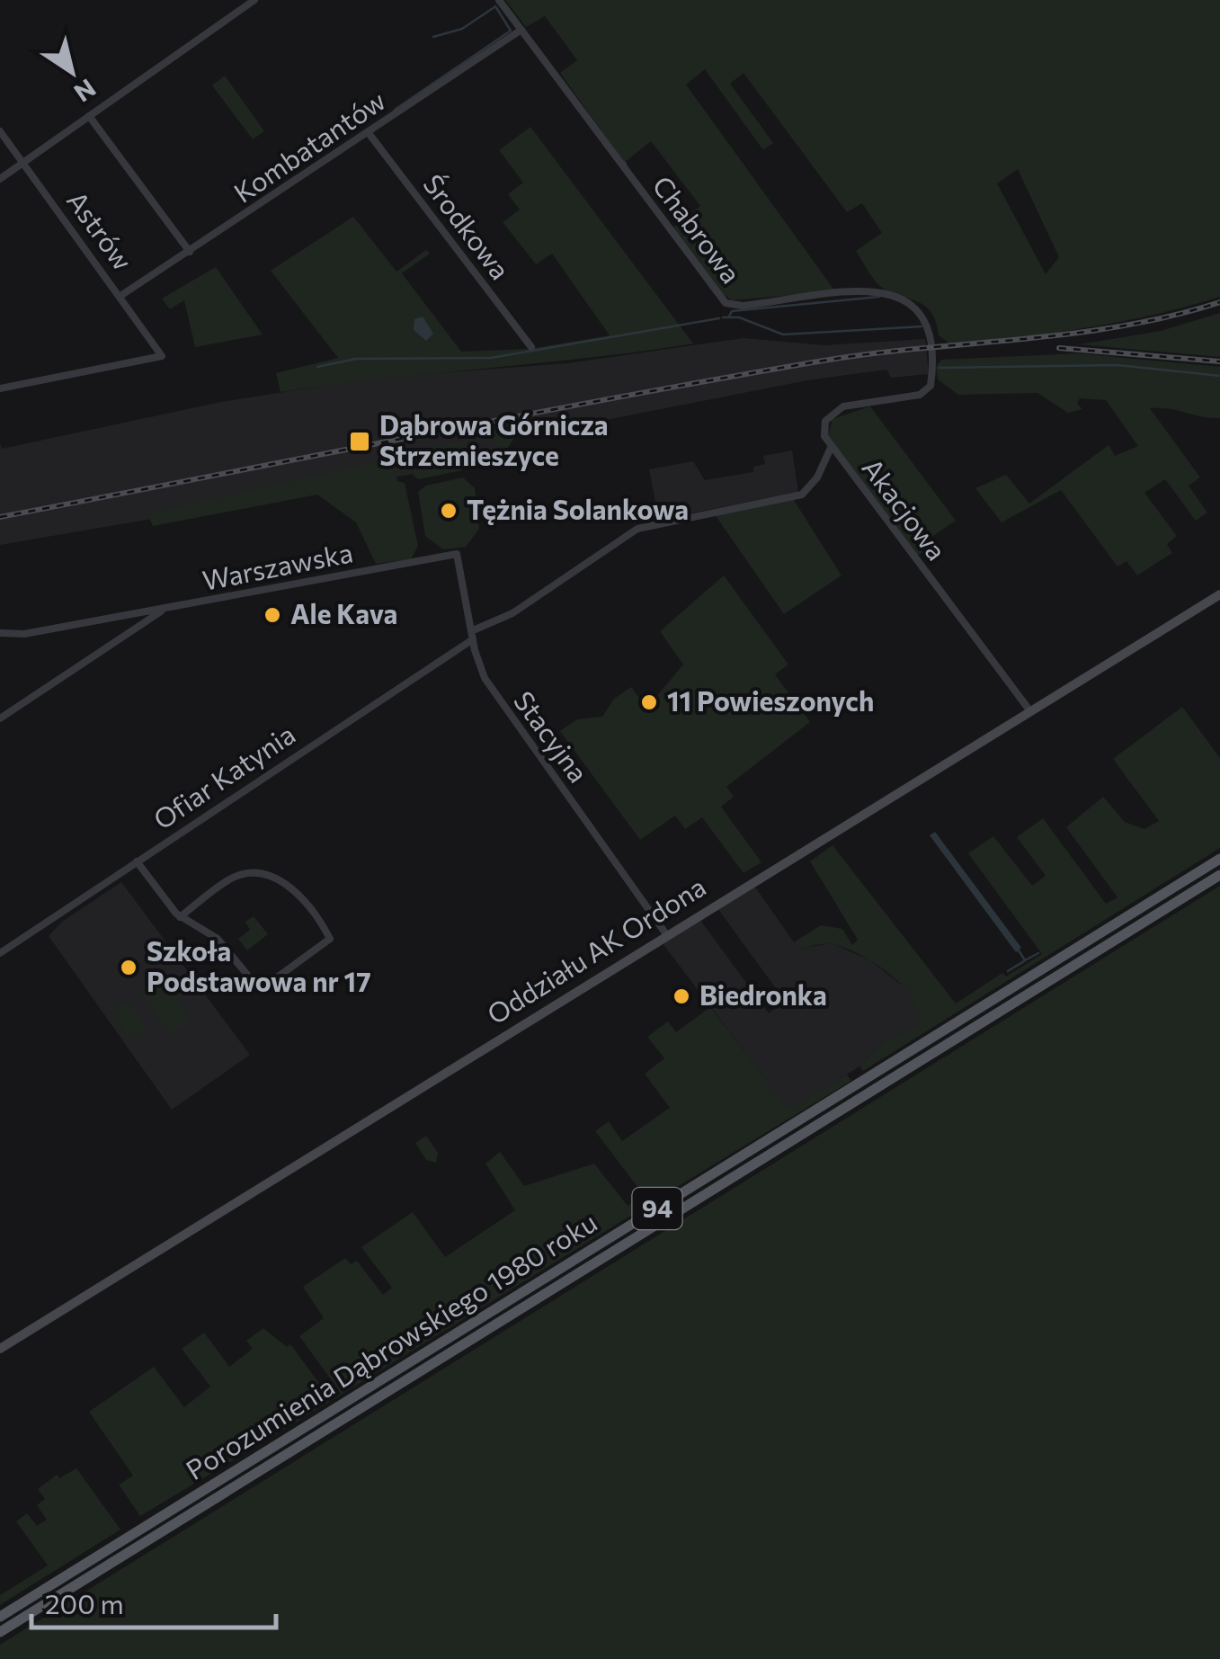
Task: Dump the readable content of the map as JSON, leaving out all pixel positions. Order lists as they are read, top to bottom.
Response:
{
  "streets": {
    "main road": ["94", "Porozumienia Dąbrowskiego 1980 roku"],
    "street": [
      "Kombatantów",
      "Środkowa",
      "Chabrowa",
      "Astrów",
      "Akacjowa",
      "Warszawska",
      "Stacyjna",
      "Ofiar Katynia",
      "Oddziału AK Ordona"
    ]
  },
  "crossings": [
    ["Kombatantów", "Środkowa"],
    ["Kombatantów", "Chabrowa"],
    ["Kombatantów", "Astrów"],
    ["Chabrowa", "Akacjowa"],
    ["Akacjowa", "Ofiar Katynia"],
    ["Akacjowa", "Oddziału AK Ordona"],
    ["Warszawska", "Stacyjna"],
    ["Stacyjna", "Ofiar Katynia"],
    ["Stacyjna", "Oddziału AK Ordona"]
  ],
  "places": {
    "transit": ["Dąbrowa Górnicza Strzemieszyce"],
    "other": [
      "Tężnia Solankowa",
      "Ale Kava",
      "11 Powieszonych",
      "Szkoła Podstawowa nr 17",
      "Biedronka"
    ]
  },
  "scale_bar": "200 m",
  "north": "bottom right"
}
